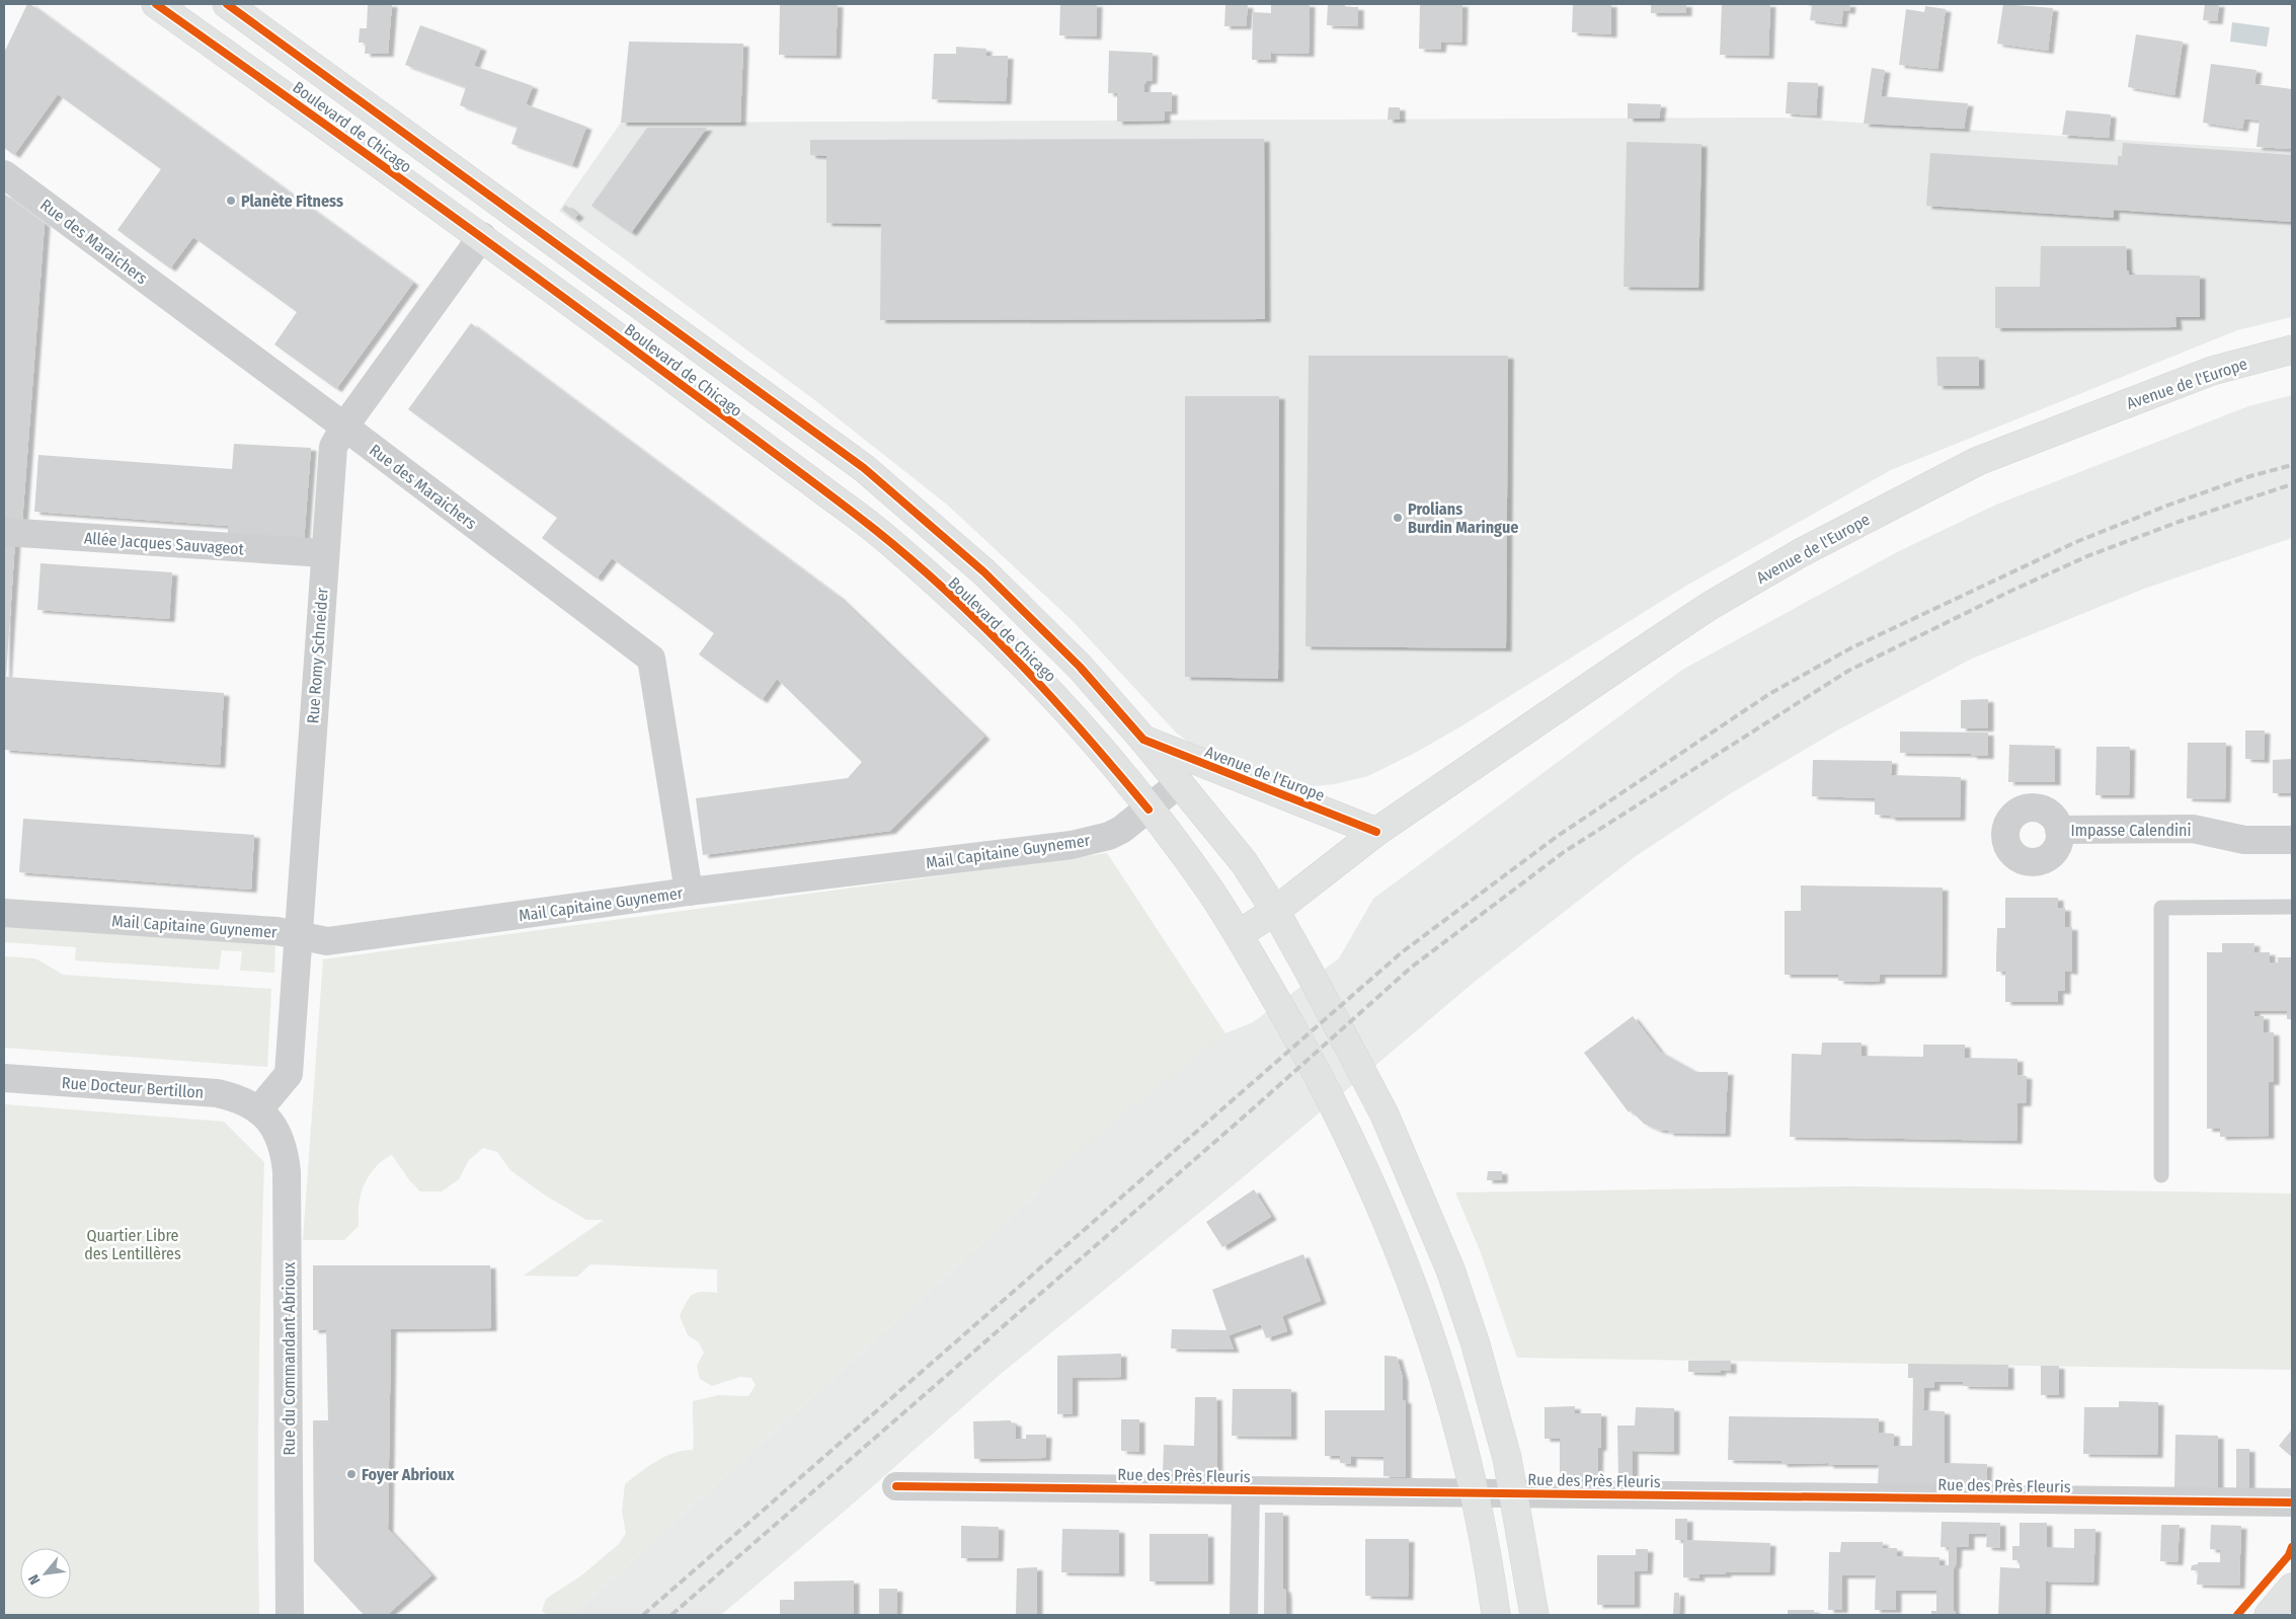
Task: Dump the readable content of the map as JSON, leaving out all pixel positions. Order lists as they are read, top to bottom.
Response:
{
  "streets": {
    "main road": ["Boulevard de Chicago", "Avenue de l'Europe"],
    "street": [
      "Rue des Maraichers",
      "Allée Jacques Sauvageot",
      "Rue Romy Schneider",
      "Impasse Calendini",
      "Mail Capitaine Guynemer",
      "Rue Docteur Bertillon",
      "Rue du Commandant Abrioux",
      "Rue des Près Fleuris"
    ]
  },
  "crossings": [
    ["Boulevard de Chicago", "Avenue de l'Europe"],
    ["Boulevard de Chicago", "Rue Romy Schneider"],
    ["Boulevard de Chicago", "Mail Capitaine Guynemer"],
    ["Boulevard de Chicago", "Rue des Près Fleuris"],
    ["Rue des Maraichers", "Rue Romy Schneider"],
    ["Rue des Maraichers", "Mail Capitaine Guynemer"],
    ["Allée Jacques Sauvageot", "Rue Romy Schneider"],
    ["Rue Romy Schneider", "Mail Capitaine Guynemer"],
    ["Rue Romy Schneider", "Rue Docteur Bertillon"],
    ["Rue Romy Schneider", "Rue du Commandant Abrioux"],
    ["Rue Docteur Bertillon", "Rue du Commandant Abrioux"]
  ],
  "parks": ["Quartier Libre des Lentillères"],
  "places": ["Planète Fitness", "Prolians Burdin Maringue", "Foyer Abrioux"],
  "north": "bottom left"
}
